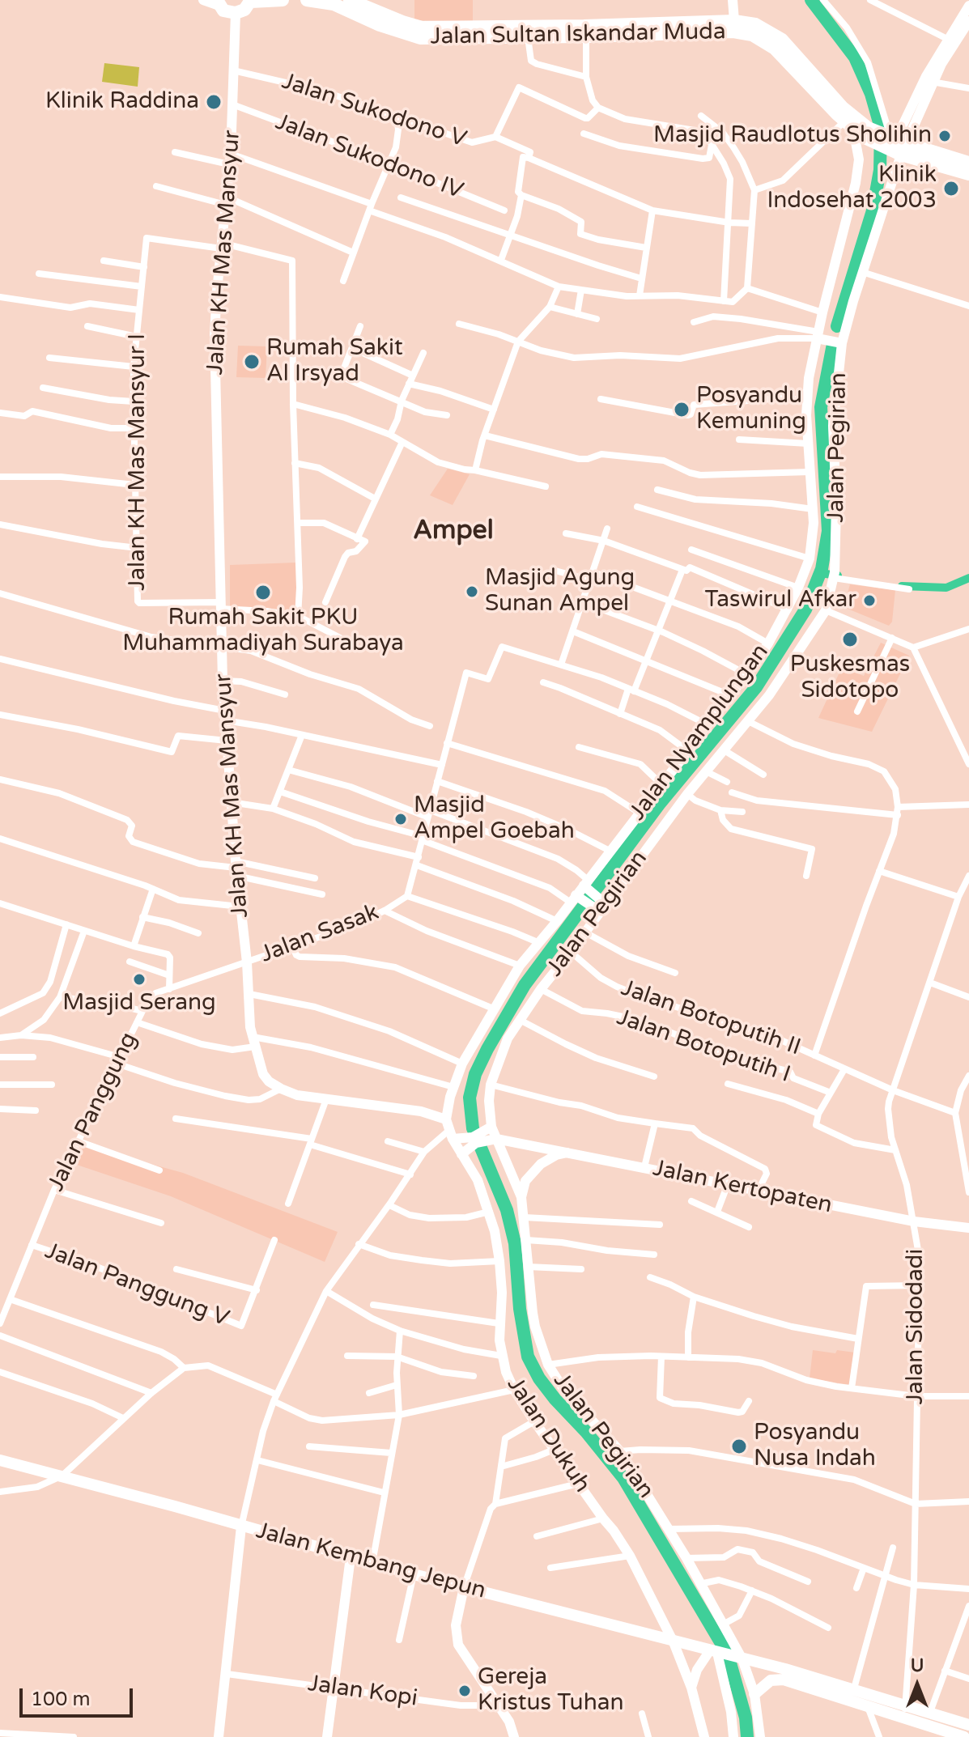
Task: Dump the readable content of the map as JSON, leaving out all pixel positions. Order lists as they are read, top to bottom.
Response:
{
  "streets": {
    "highway": ["Jalan Sultan Iskandar Muda"],
    "main road": [
      "Jalan KH Mas Mansyur",
      "Jalan Pegirian",
      "Jalan Nyamplungan",
      "Jalan Kertopaten",
      "Jalan Dukuh",
      "Jalan Kembang Jepun"
    ],
    "street": [
      "Jalan Sukodono V",
      "Jalan Sukodono IV",
      "Jalan KH Mas Mansyur I",
      "Jalan Sasak",
      "Jalan Botoputih II",
      "Jalan Botoputih I",
      "Jalan Panggung",
      "Jalan Panggung V",
      "Jalan Sidodadi",
      "Jalan Kopi"
    ]
  },
  "crossings": [
    ["Jalan Sultan Iskandar Muda", "Jalan Pegirian"],
    ["Jalan Sultan Iskandar Muda", "Jalan Nyamplungan"],
    ["Jalan Sukodono V", "Jalan KH Mas Mansyur"],
    ["Jalan Sukodono IV", "Jalan KH Mas Mansyur"],
    ["Jalan KH Mas Mansyur", "Jalan KH Mas Mansyur I"],
    ["Jalan KH Mas Mansyur", "Jalan Sasak"],
    ["Jalan KH Mas Mansyur", "Jalan Panggung"],
    ["Jalan Pegirian", "Jalan Botoputih II"],
    ["Jalan Pegirian", "Jalan Botoputih I"],
    ["Jalan Pegirian", "Jalan Kertopaten"],
    ["Jalan Pegirian", "Jalan Kembang Jepun"],
    ["Jalan Nyamplungan", "Jalan Sasak"],
    ["Jalan Nyamplungan", "Jalan Dukuh"],
    ["Jalan Sasak", "Jalan Panggung"],
    ["Jalan Botoputih II", "Jalan Sidodadi"],
    ["Jalan Panggung", "Jalan Panggung V"],
    ["Jalan Kertopaten", "Jalan Sidodadi"],
    ["Jalan Sidodadi", "Jalan Kembang Jepun"],
    ["Jalan Dukuh", "Jalan Kembang Jepun"]
  ],
  "districts": ["Ampel"],
  "places": [
    "Klinik Raddina",
    "Masjid Raudlotus Sholihin",
    "Klinik Indosehat 2003",
    "Rumah Sakit Al Irsyad",
    "Posyandu Kemuning",
    "Masjid Agung Sunan Ampel",
    "Rumah Sakit PKU Muhammadiyah Surabaya",
    "Taswirul Afkar",
    "Puskesmas Sidotopo",
    "Masjid Ampel Goebah",
    "Masjid Serang",
    "Posyandu Nusa Indah",
    "Gereja Kristus Tuhan"
  ],
  "scale_bar": "100 m",
  "north": "top"
}
